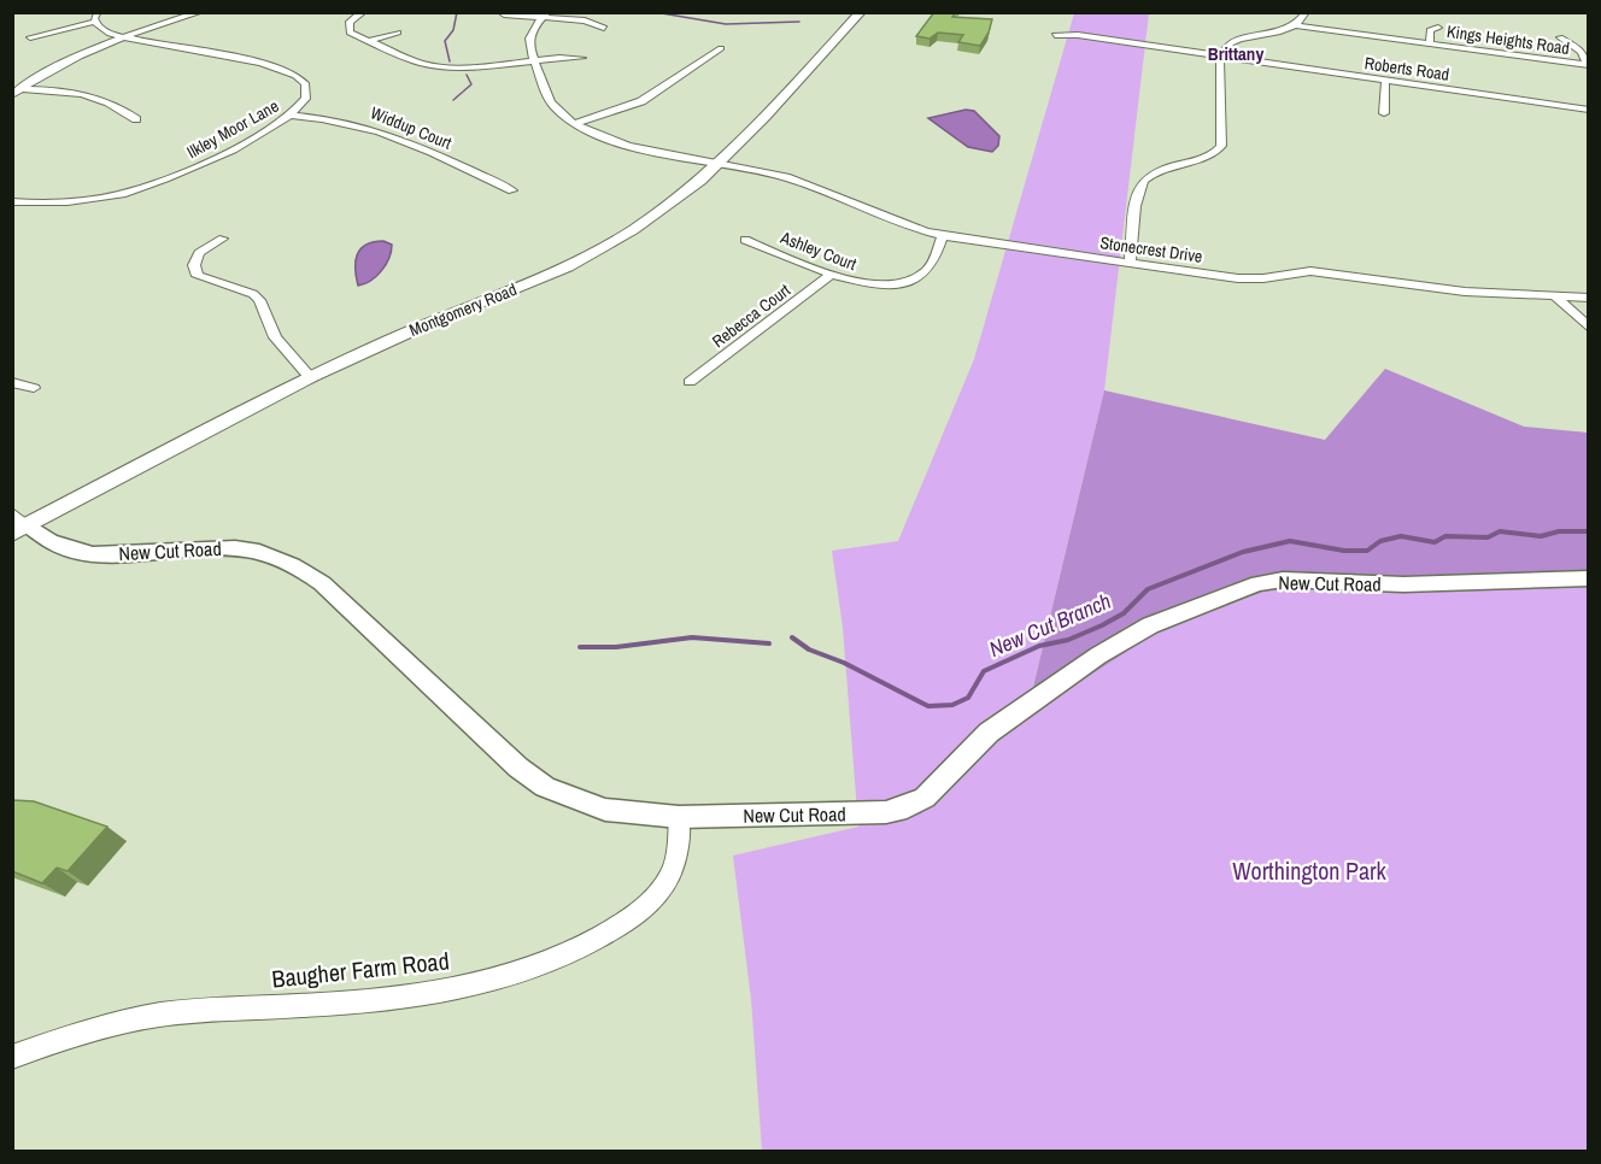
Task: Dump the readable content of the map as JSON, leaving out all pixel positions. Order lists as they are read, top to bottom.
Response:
{
  "streets": {
    "main road": ["Montgomery Road"],
    "street": [
      "Kings Heights Road",
      "Roberts Road",
      "Widdup Court",
      "Ilkley Moor Lane",
      "Stonecrest Drive",
      "Ashley Court",
      "Rebecca Court",
      "New Cut Road",
      "Baugher Farm Road"
    ]
  },
  "crossings": [
    ["Widdup Court", "Ilkley Moor Lane"],
    ["Stonecrest Drive", "Ashley Court"],
    ["Stonecrest Drive", "Montgomery Road"],
    ["Ashley Court", "Rebecca Court"],
    ["Montgomery Road", "New Cut Road"],
    ["New Cut Road", "Baugher Farm Road"]
  ],
  "districts": ["Brittany"],
  "water": ["New Cut Branch"],
  "parks": ["Worthington Park"]
}
